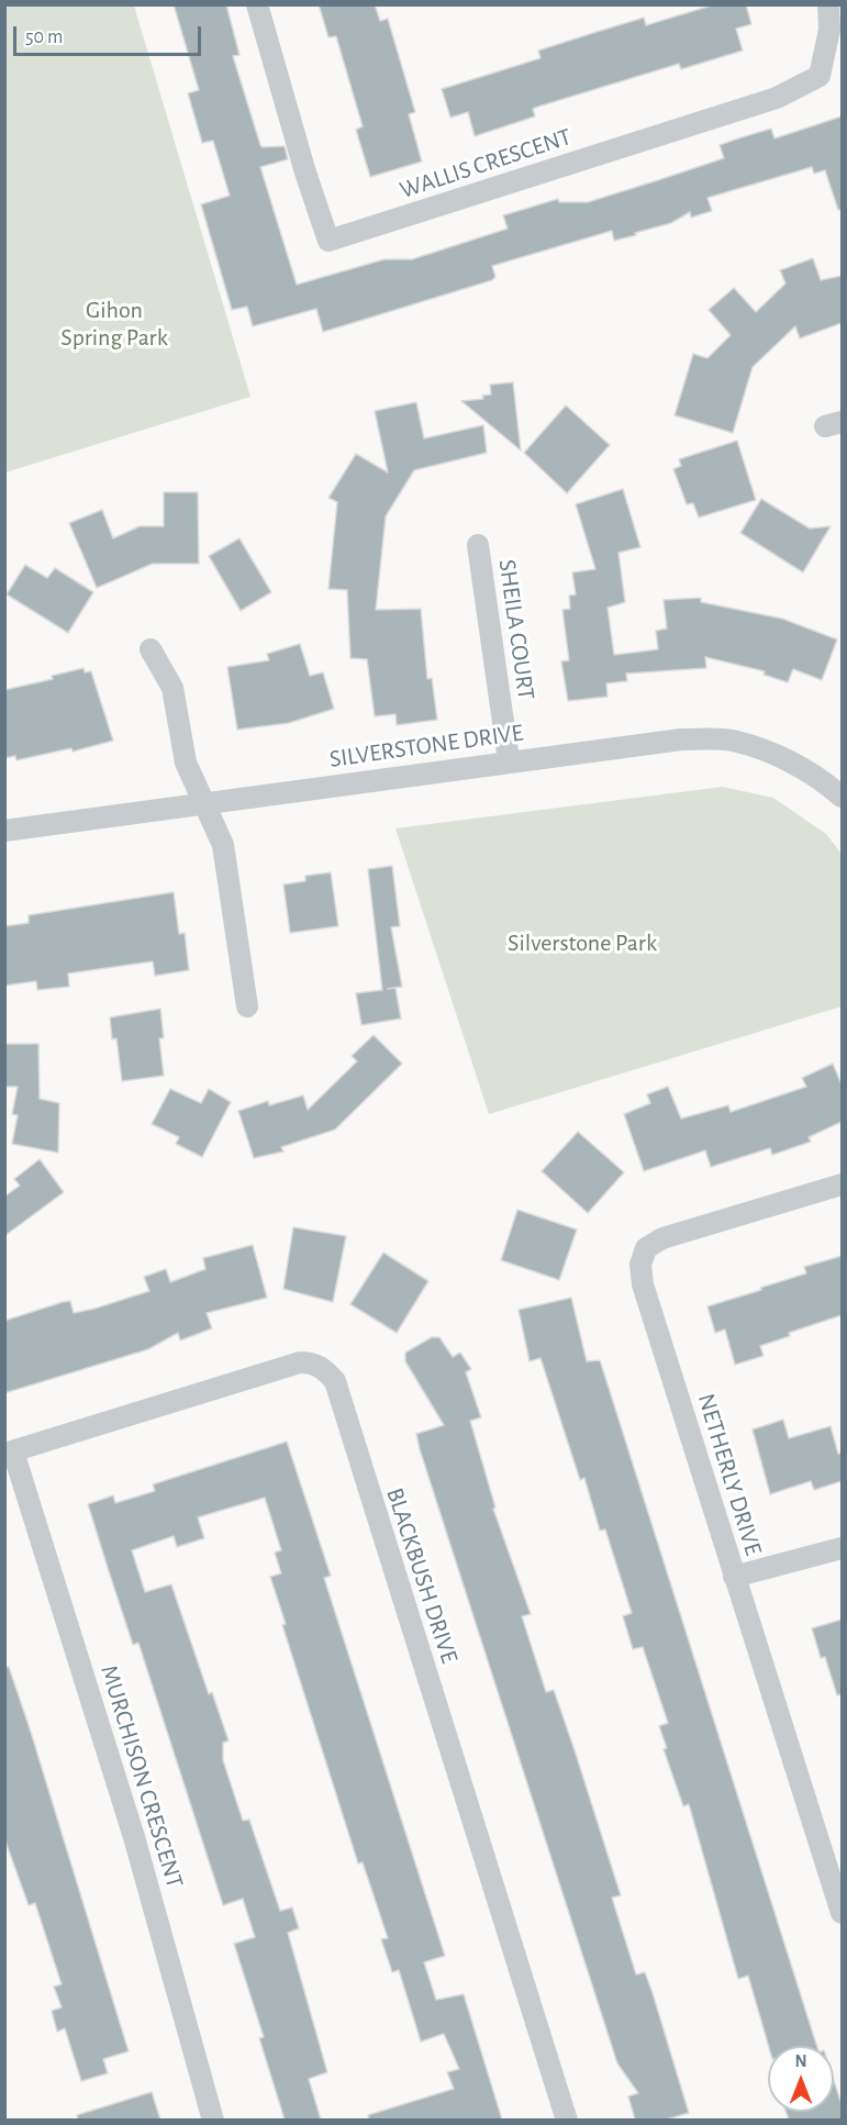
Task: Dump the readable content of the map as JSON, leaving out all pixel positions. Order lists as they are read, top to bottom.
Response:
{
  "streets": {
    "street": [
      "WALLIS CRESCENT",
      "SHEILA COURT",
      "SILVERSTONE DRIVE",
      "NETHERLY DRIVE",
      "BLACKBUSH DRIVE",
      "MURCHISON CRESCENT"
    ]
  },
  "crossings": [
    ["SHEILA COURT", "SILVERSTONE DRIVE"],
    ["BLACKBUSH DRIVE", "MURCHISON CRESCENT"]
  ],
  "parks": ["Gihon Spring Park", "Silverstone Park"],
  "scale_bar": "50 m",
  "north": "top"
}
